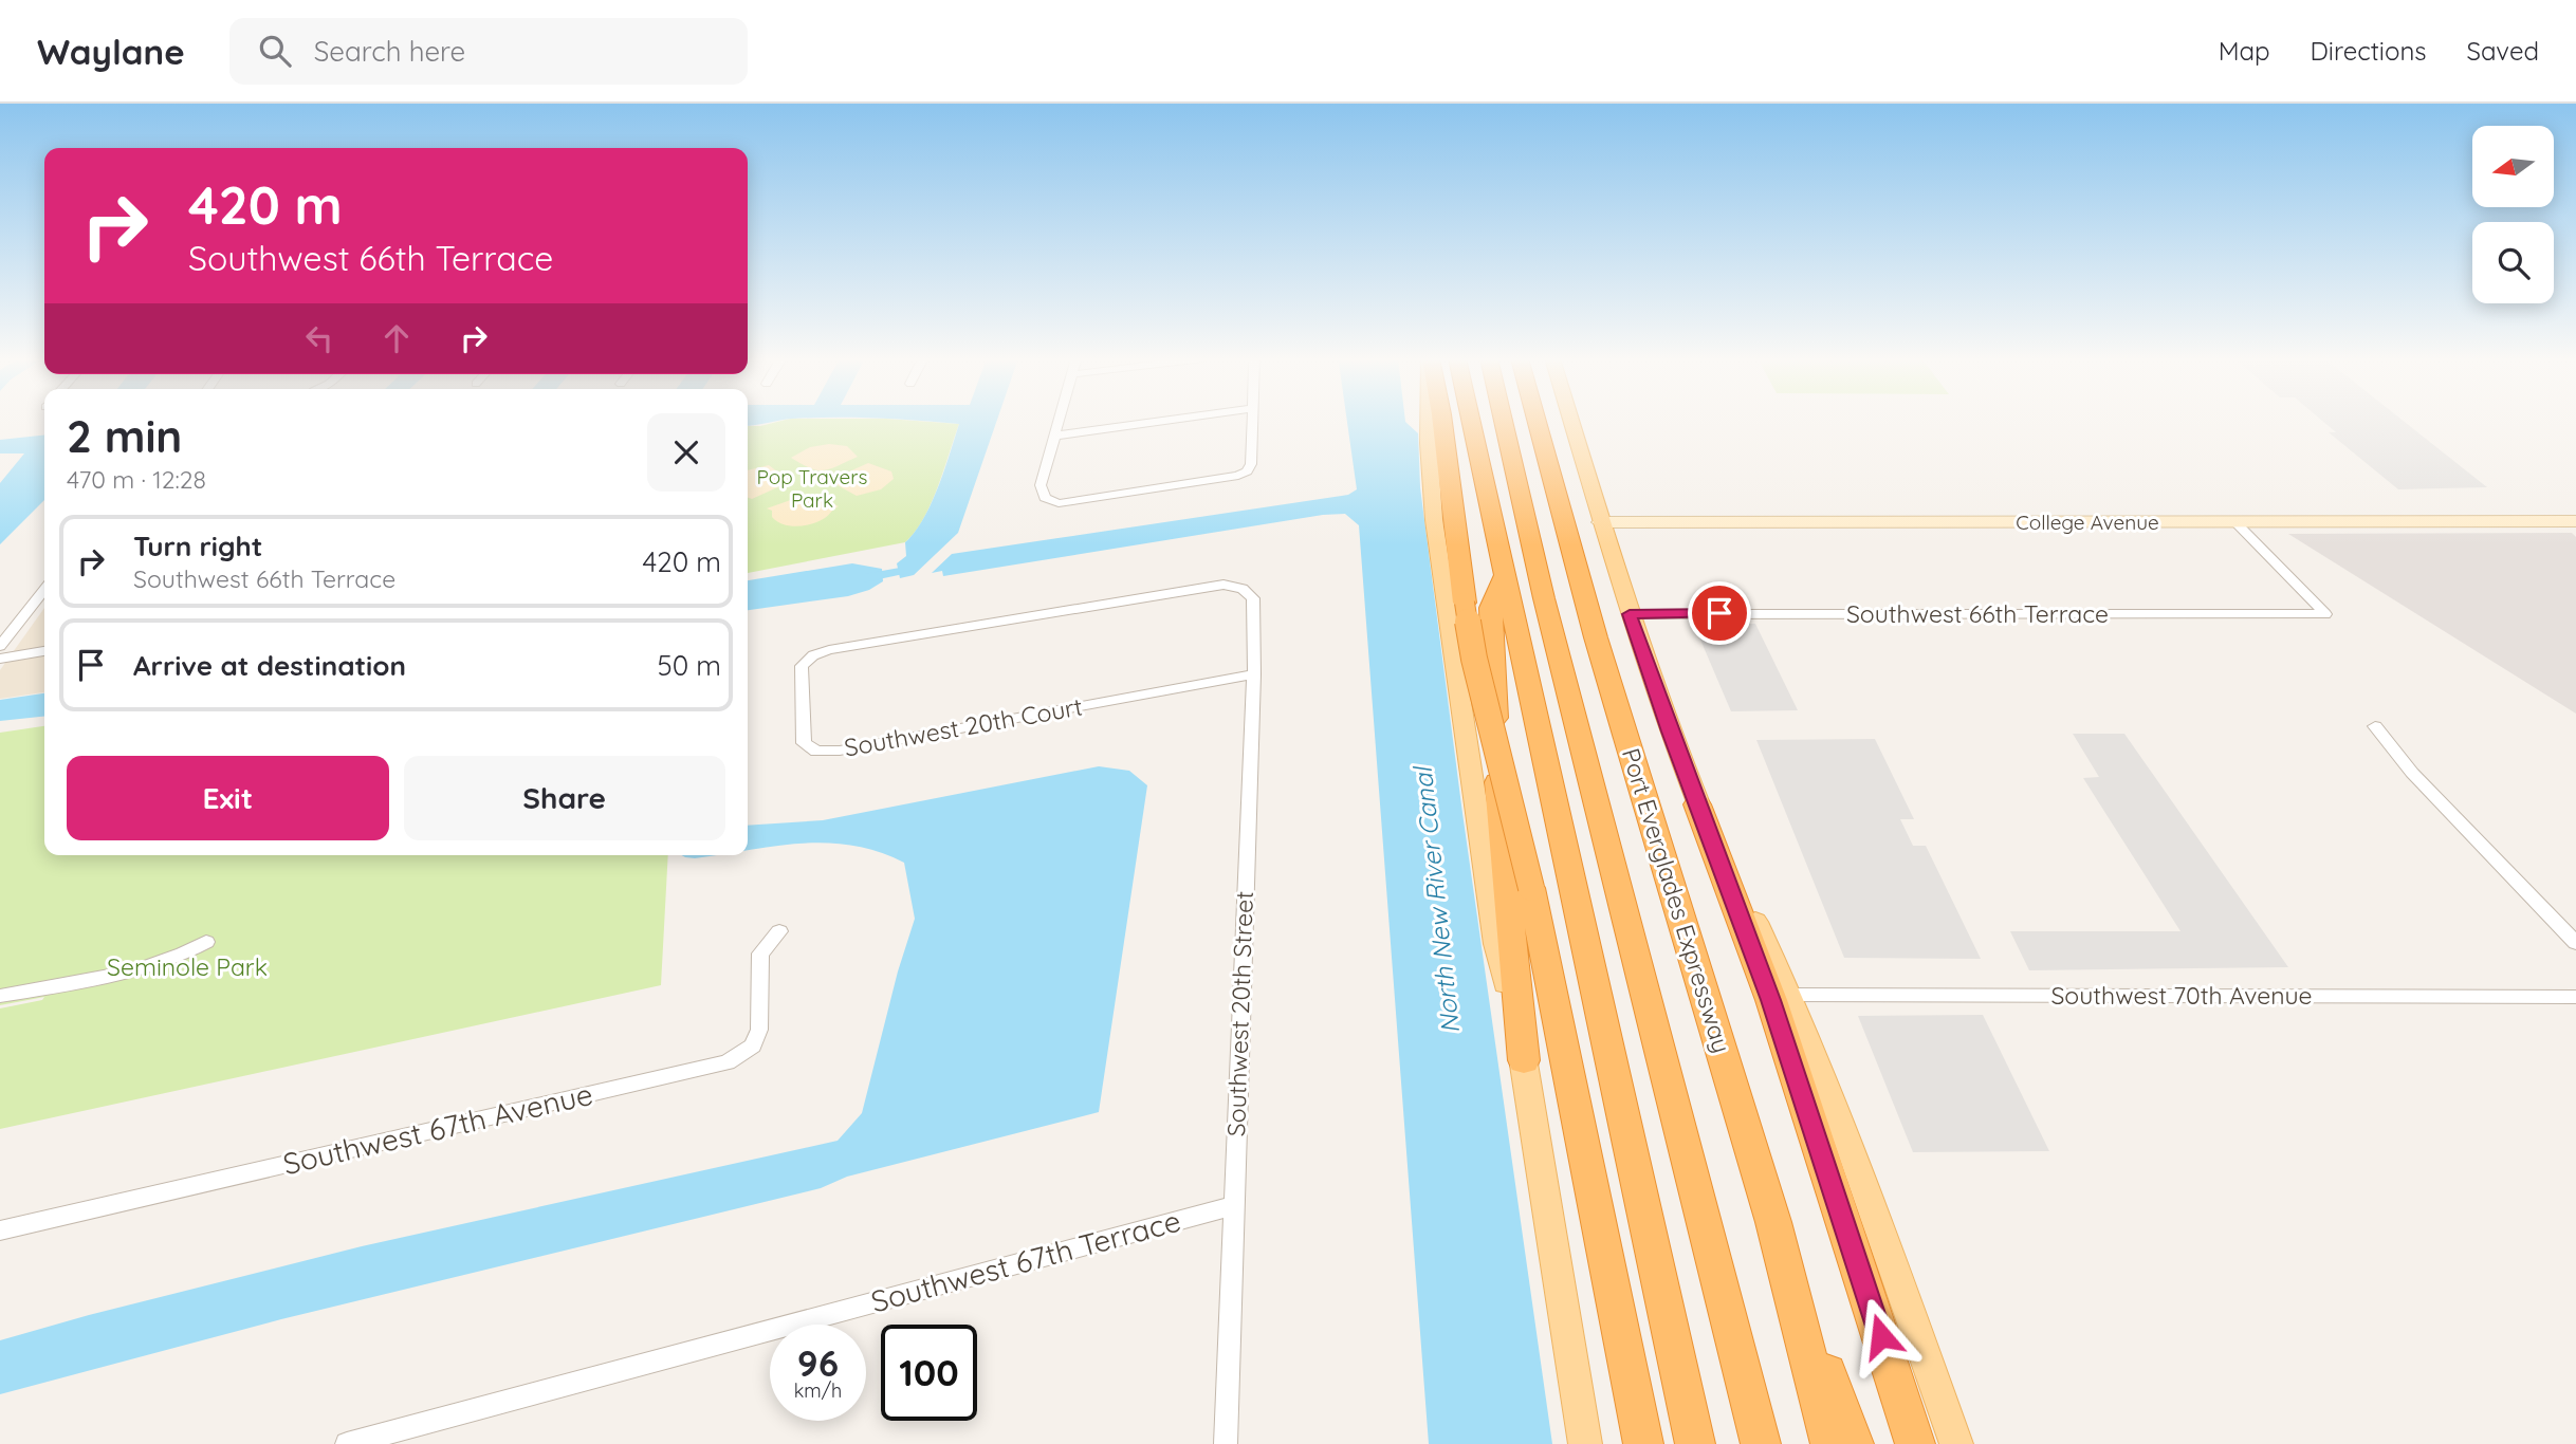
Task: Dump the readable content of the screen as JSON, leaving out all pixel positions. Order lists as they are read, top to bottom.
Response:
{
  "streets": {
    "highway": ["Port Everglades Expressway"],
    "street": [
      "College Avenue",
      "Southwest 66th Terrace",
      "Southwest 20th Court",
      "Southwest 70th Avenue",
      "Southwest 20th Street",
      "Southwest 67th Avenue",
      "Southwest 67th Terrace"
    ]
  },
  "crossings": [
    ["College Avenue", "Southwest 66th Terrace"],
    ["Southwest 20th Court", "Southwest 20th Street"],
    ["Southwest 20th Street", "Southwest 67th Terrace"]
  ],
  "water": ["North New River Canal"],
  "parks": ["Pop Travers Park", "Seminole Park"],
  "north": "left",
  "page": {
    "header": "Waylane",
    "search": "Search here",
    "nav": ["Map", "Directions", "Saved"],
    "turn": ["420 m", "Southwest 66th Terrace"],
    "heading": ["2 min", "470 m · 12:28"],
    "list": [
      {
        "name": "Turn right",
        "note": "Southwest 66th Terrace",
        "value": "420 m"
      },
      {
        "name": "Arrive at destination",
        "value": "50 m"
      }
    ],
    "buttons": ["Exit", "Share"],
    "speed": "96 km/h",
    "limit": "100"
  }
}
